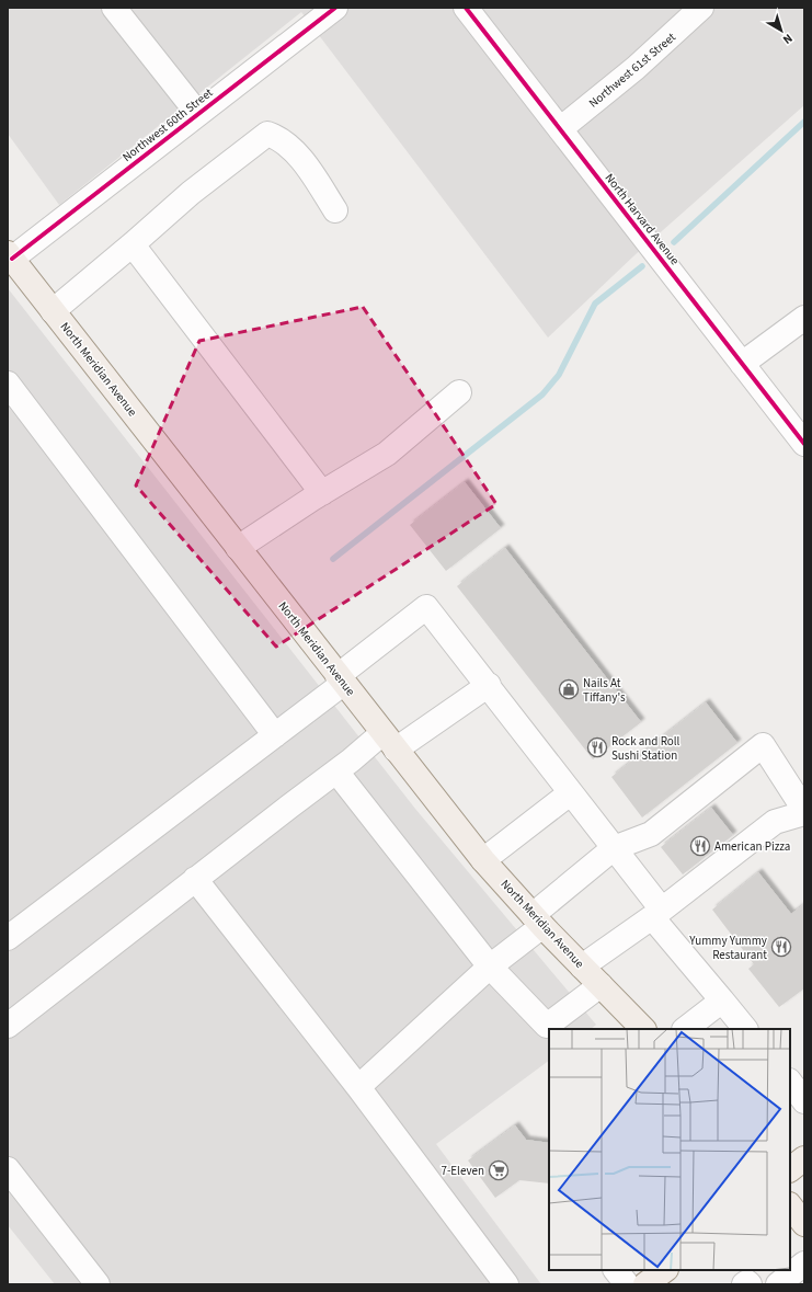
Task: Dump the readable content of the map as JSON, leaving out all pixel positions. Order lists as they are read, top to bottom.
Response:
{
  "streets": {
    "main road": ["North Meridian Avenue"],
    "street": ["Northwest 61st Street", "Northwest 60th Street", "North Harvard Avenue"]
  },
  "crossings": [
    ["Northwest 61st Street", "North Harvard Avenue"],
    ["Northwest 60th Street", "North Meridian Avenue"]
  ],
  "places": {
    "shop": ["Nails At Tiffany's"],
    "restaurant": ["Rock and Roll Sushi Station", "American Pizza", "Yummy Yummy Restaurant"],
    "supermarket": ["7-Eleven"]
  },
  "north": "bottom right"
}
